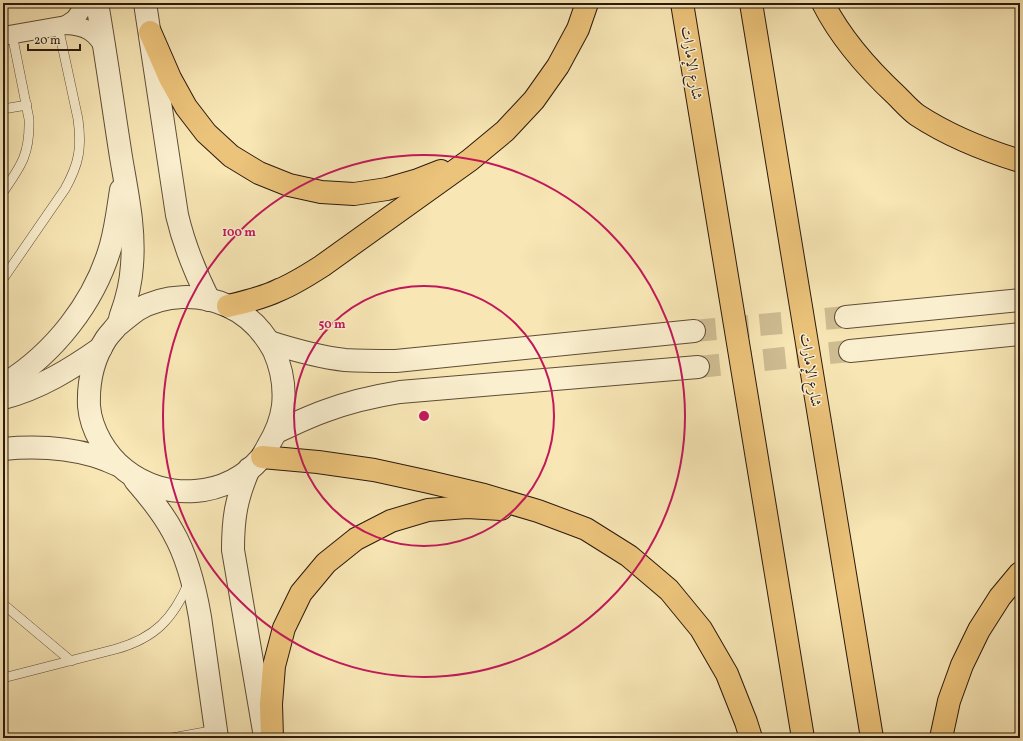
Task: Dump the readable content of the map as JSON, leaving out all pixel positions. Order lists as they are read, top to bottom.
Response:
{
  "streets": {
    "highway": ["شارع الإمارات"]
  },
  "scale_bar": "20 m",
  "rings": ["100 m", "50 m"]
}
